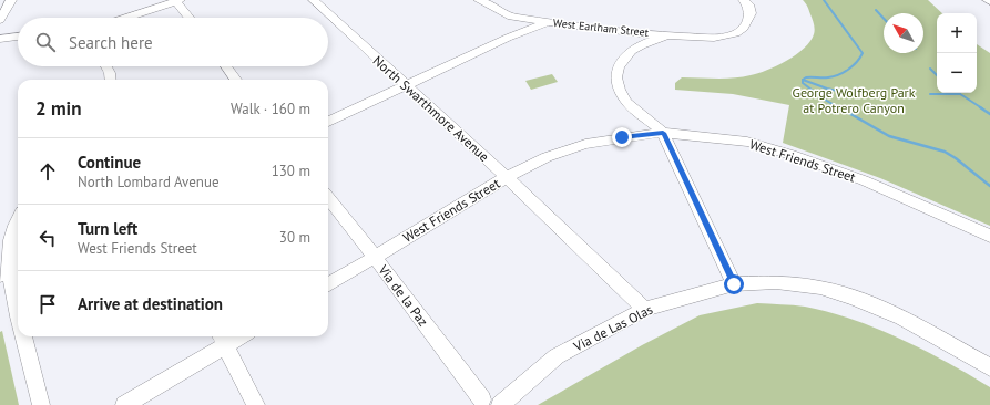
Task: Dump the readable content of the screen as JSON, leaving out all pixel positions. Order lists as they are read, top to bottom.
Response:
{
  "streets": {
    "street": [
      "West Earlham Street",
      "North Swarthmore Avenue",
      "West Friends Street",
      "Via de la Paz",
      "Via de Las Olas"
    ]
  },
  "crossings": [
    ["West Earlham Street", "North Swarthmore Avenue"],
    ["North Swarthmore Avenue", "West Friends Street"],
    ["North Swarthmore Avenue", "Via de Las Olas"],
    ["West Friends Street", "Via de la Paz"]
  ],
  "parks": ["George Wolfberg Park at Potrero Canyon"],
  "north": "top left",
  "page": {
    "map_buttons": ["+", "−"],
    "search": "Search here",
    "heading": ["2 min", "Walk · 160 m"],
    "list": [
      ["Continue", "North Lombard Avenue", "130 m"],
      ["Turn left", "West Friends Street", "30 m"],
      "Arrive at destination"
    ]
  }
}
